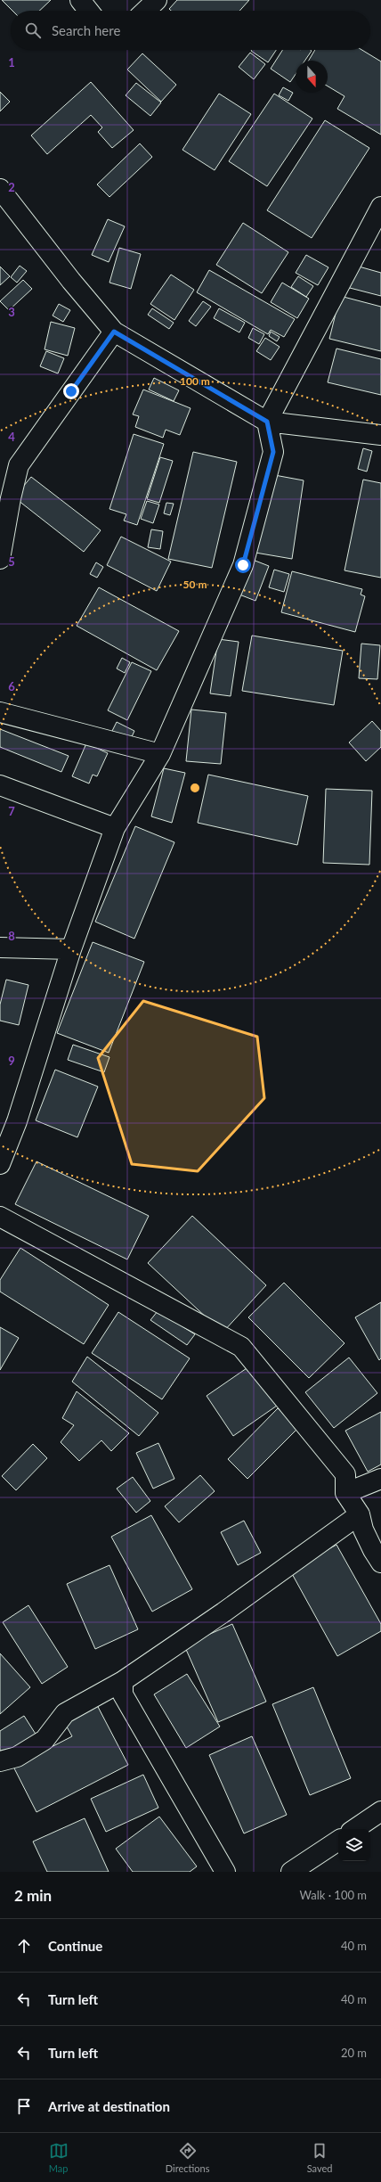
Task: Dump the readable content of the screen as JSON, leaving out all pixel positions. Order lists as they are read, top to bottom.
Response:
{
  "north": "bottom",
  "page": {
    "search": "Search here",
    "heading": ["2 min", "Walk · 100 m"],
    "list": [
      ["Continue", "40 m"],
      ["Turn left", "40 m"],
      ["Turn left", "20 m"],
      "Arrive at destination"
    ],
    "nav": ["Map", "Directions", "Saved"]
  },
  "grid": {
    "rows": [
      "1",
      "2",
      "3",
      "4",
      "5",
      "6",
      "7",
      "8",
      "9"
    ]
  },
  "rings": ["100 m", "50 m"]
}
